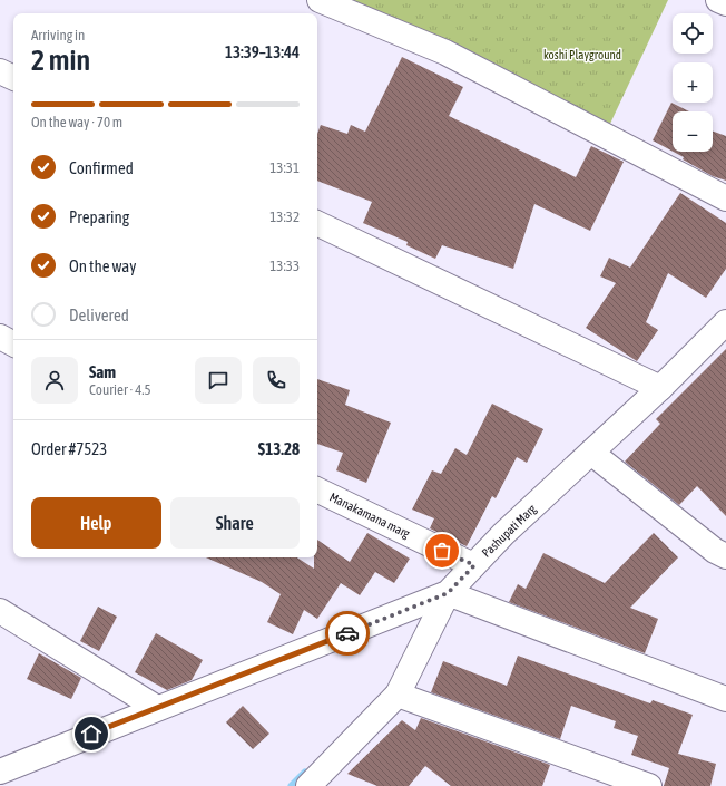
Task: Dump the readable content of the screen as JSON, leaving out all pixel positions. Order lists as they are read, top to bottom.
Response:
{
  "streets": {
    "street": ["Manakamana marg", "Pashupati Marg"]
  },
  "crossings": [
    ["Manakamana marg", "Pashupati Marg"]
  ],
  "parks": ["koshi Playground"],
  "page": {
    "map_buttons": ["+", "−"],
    "heading": ["2 min", "Arriving in", "13:39–13:44"],
    "panel": [
      "Sam",
      "Courier · 4.5",
      "Order #7523",
      "$13.28"
    ],
    "bar": "On the way · 70 m",
    "list": [
      ["Confirmed", "13:31"],
      ["Preparing", "13:32"],
      ["On the way", "13:33"],
      "Delivered"
    ],
    "buttons": ["Help", "Share"]
  }
}
